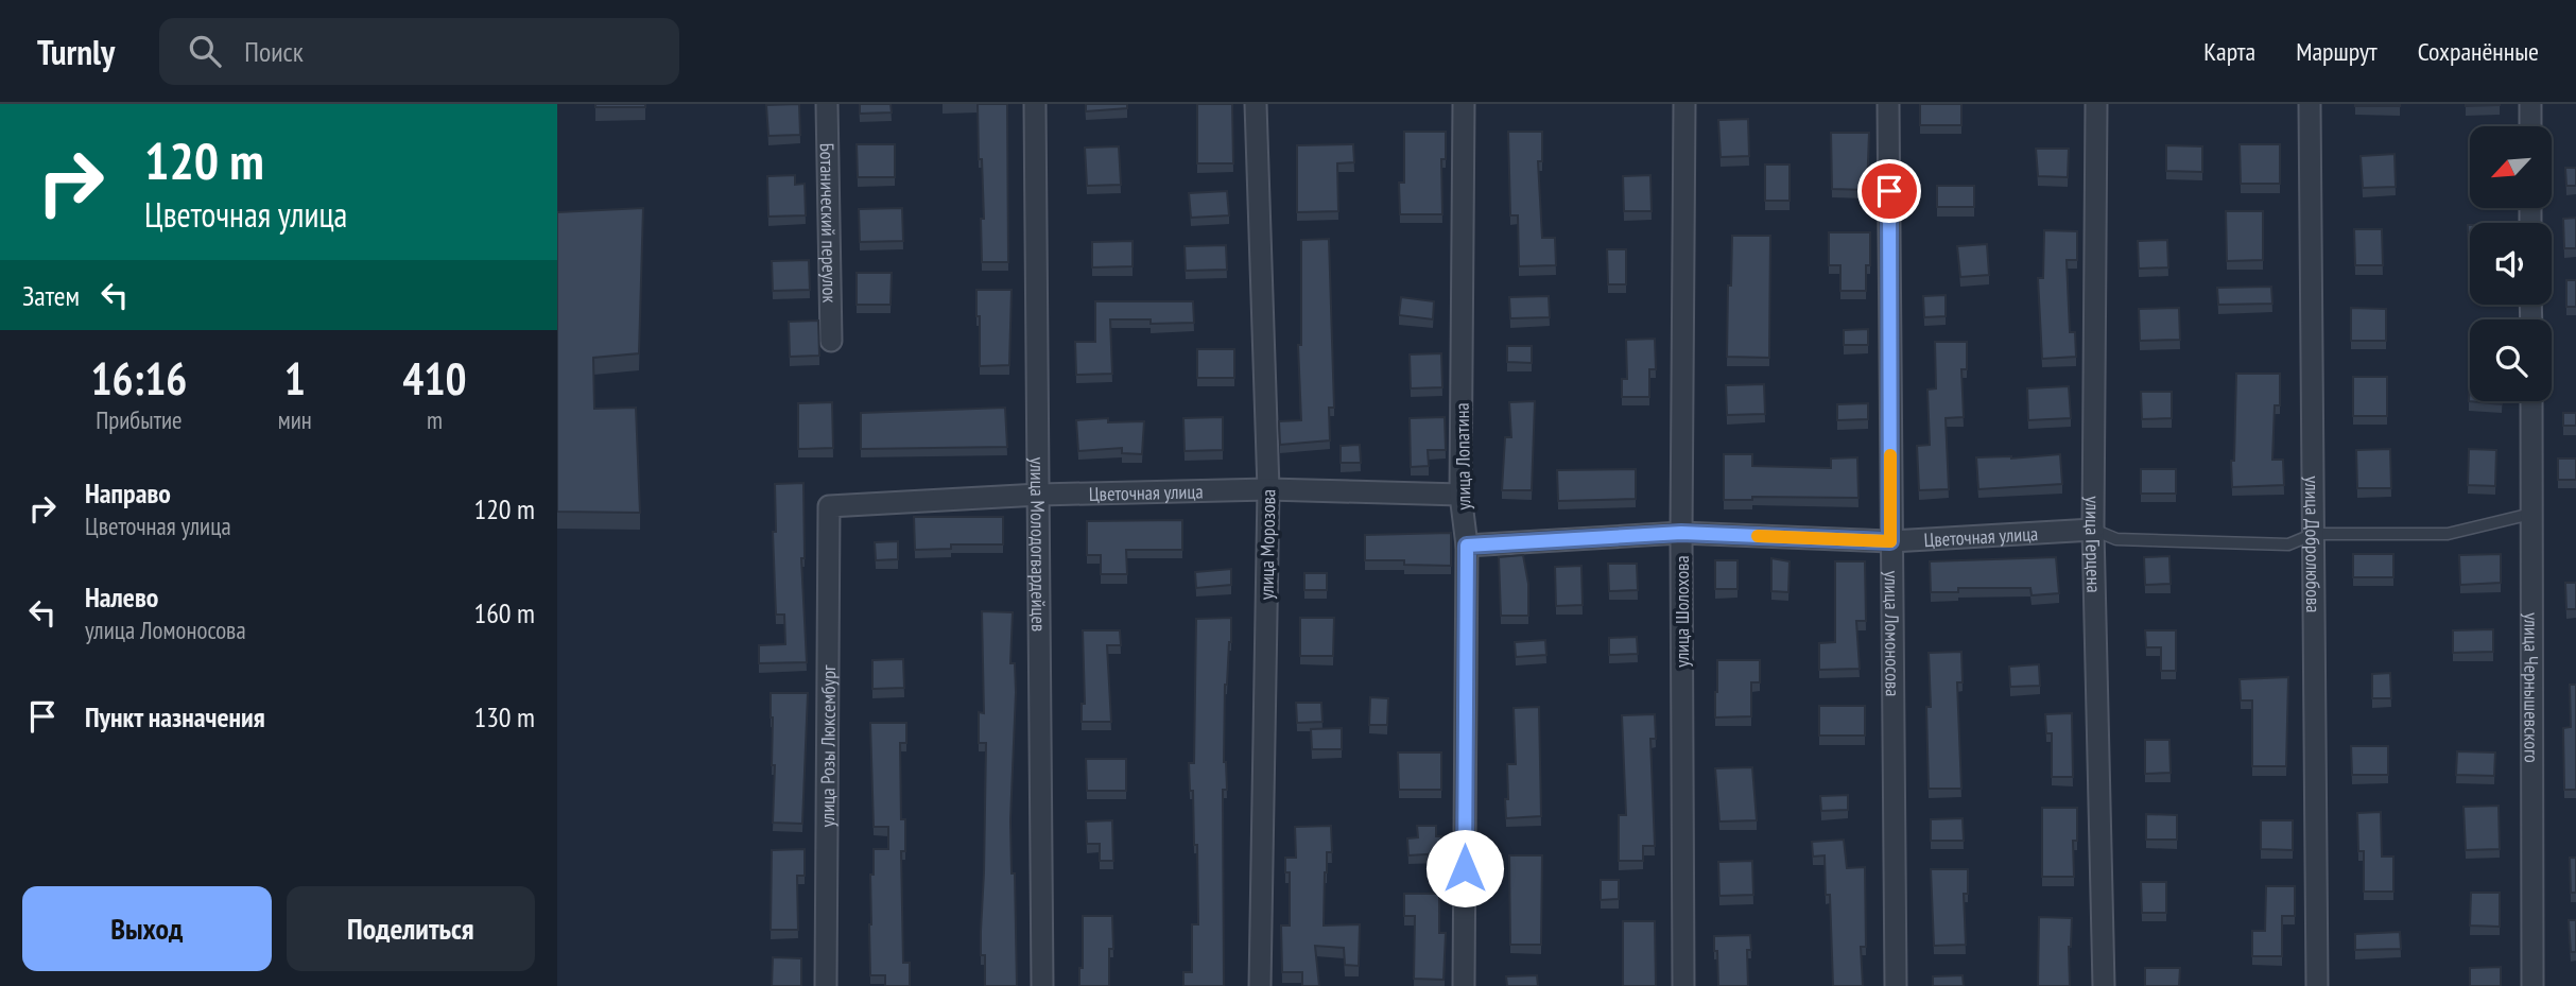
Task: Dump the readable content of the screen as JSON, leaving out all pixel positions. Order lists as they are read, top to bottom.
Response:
{
  "streets": {
    "street": [
      "Ботанический переулок",
      "улица Лопатина",
      "Цветочная улица",
      "улица Молодогвардейцев",
      "улица Морозова",
      "улица Герцена",
      "улица Добролюбова",
      "улица Шолохова",
      "улица Ломоносова",
      "улица Чернышевского",
      "улица Розы Люксембург"
    ]
  },
  "crossings": [
    ["улица Лопатина", "Цветочная улица"],
    ["Цветочная улица", "улица Молодогвардейцев"],
    ["Цветочная улица", "улица Морозова"],
    ["Цветочная улица", "улица Герцена"],
    ["Цветочная улица", "улица Шолохова"],
    ["Цветочная улица", "улица Ломоносова"],
    ["Цветочная улица", "улица Розы Люксембург"]
  ],
  "north": "bottom left",
  "page": {
    "header": "Turnly",
    "search": "Поиск",
    "nav": ["Карта", "Маршрут", "Сохранённые"],
    "turn": ["120 m", "Цветочная улица"],
    "then": "Затем",
    "eta": [
      "16:16",
      "Прибытие",
      "1",
      "мин",
      "410",
      "m"
    ],
    "list": [
      {
        "name": "Направо",
        "note": "Цветочная улица",
        "value": "120 m"
      },
      {
        "name": "Налево",
        "note": "улица Ломоносова",
        "value": "160 m"
      },
      {
        "name": "Пункт назначения",
        "value": "130 m"
      }
    ],
    "buttons": ["Выход", "Поделиться"]
  }
}
